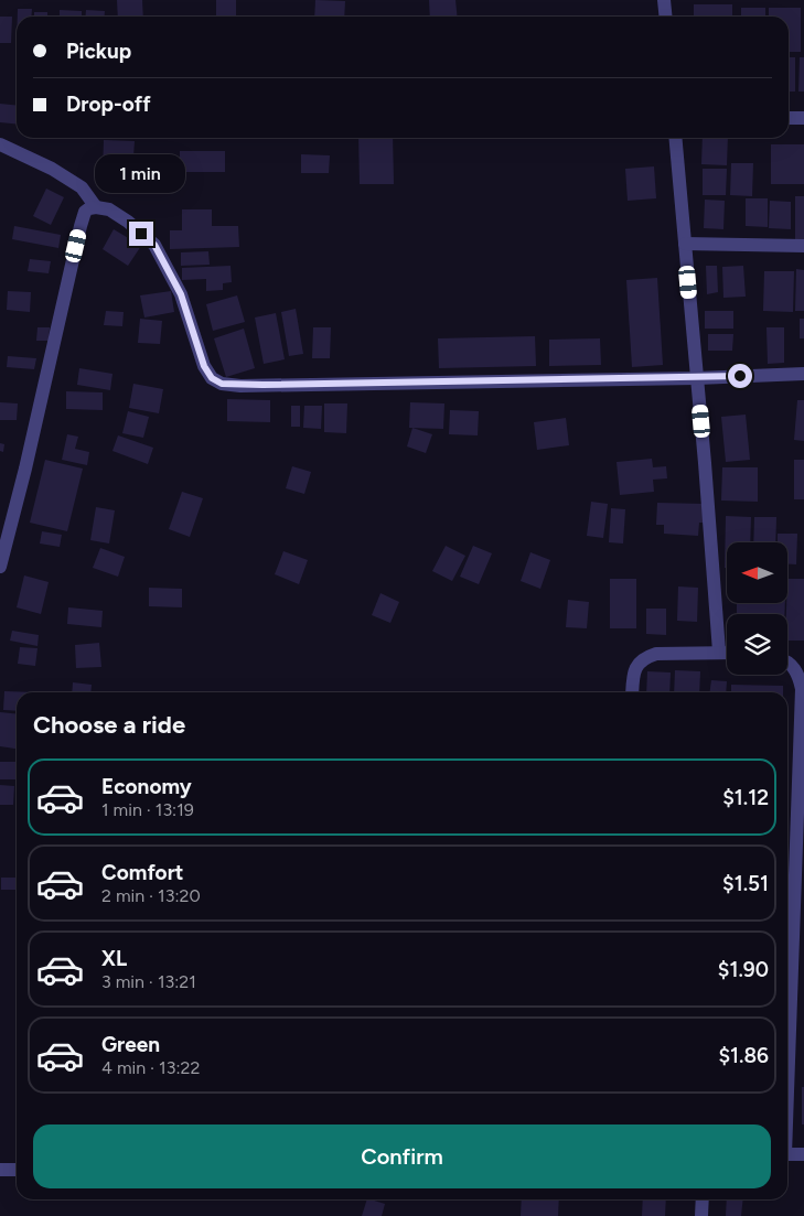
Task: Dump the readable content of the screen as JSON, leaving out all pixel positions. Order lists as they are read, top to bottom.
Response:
{
  "north": "left",
  "page": {
    "banner": ["Pickup", "Drop-off"],
    "bubble": "1 min",
    "heading": "Choose a ride",
    "list": [
      {
        "name": "Economy",
        "note": "1 min · 13:19",
        "value": "$1.12"
      },
      {
        "name": "Comfort",
        "note": "2 min · 13:20",
        "value": "$1.51"
      },
      {
        "name": "XL",
        "note": "3 min · 13:21",
        "value": "$1.90"
      },
      {
        "name": "Green",
        "note": "4 min · 13:22",
        "value": "$1.86"
      }
    ],
    "buttons": "Confirm"
  }
}
